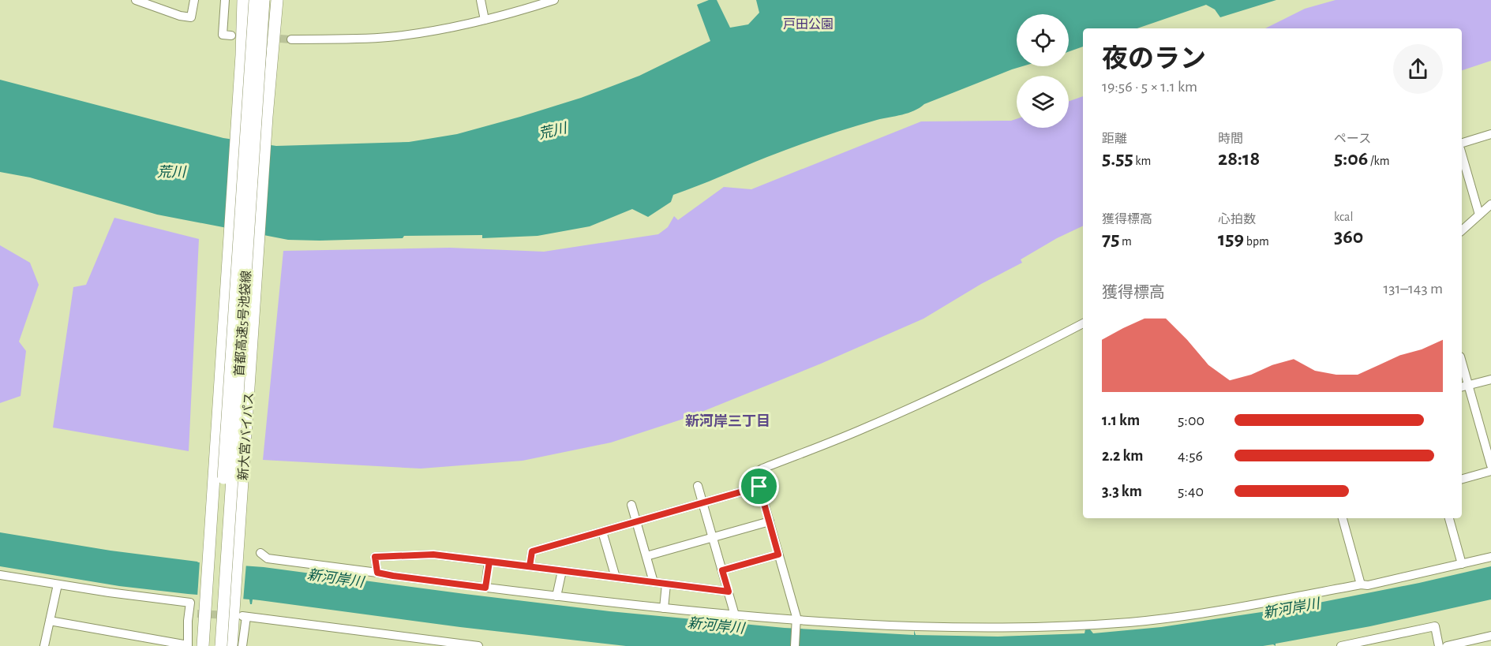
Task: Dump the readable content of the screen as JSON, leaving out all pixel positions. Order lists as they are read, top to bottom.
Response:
{
  "streets": {
    "highway": ["首都高速5号池袋線", "新大宮バイパス"]
  },
  "districts": ["新河岸三丁目"],
  "water": ["荒川", "新河岸川"],
  "parks": ["戸田公園"],
  "page": {
    "heading": ["夜のラン", "19:56 · 5 × 1.1 km"],
    "stats": [
      ["距離", "5.55 km"],
      ["時間", "28:18"],
      ["ペース", "5:06 /km"],
      ["獲得標高", "75 m"],
      ["心拍数", "159 bpm"],
      ["kcal", "360"]
    ],
    "chart": ["獲得標高", "131–143 m"],
    "list": [
      {
        "name": "1.1 km",
        "note": "5:00"
      },
      {
        "name": "2.2 km",
        "note": "4:56"
      },
      {
        "name": "3.3 km",
        "note": "5:40"
      }
    ]
  }
}
